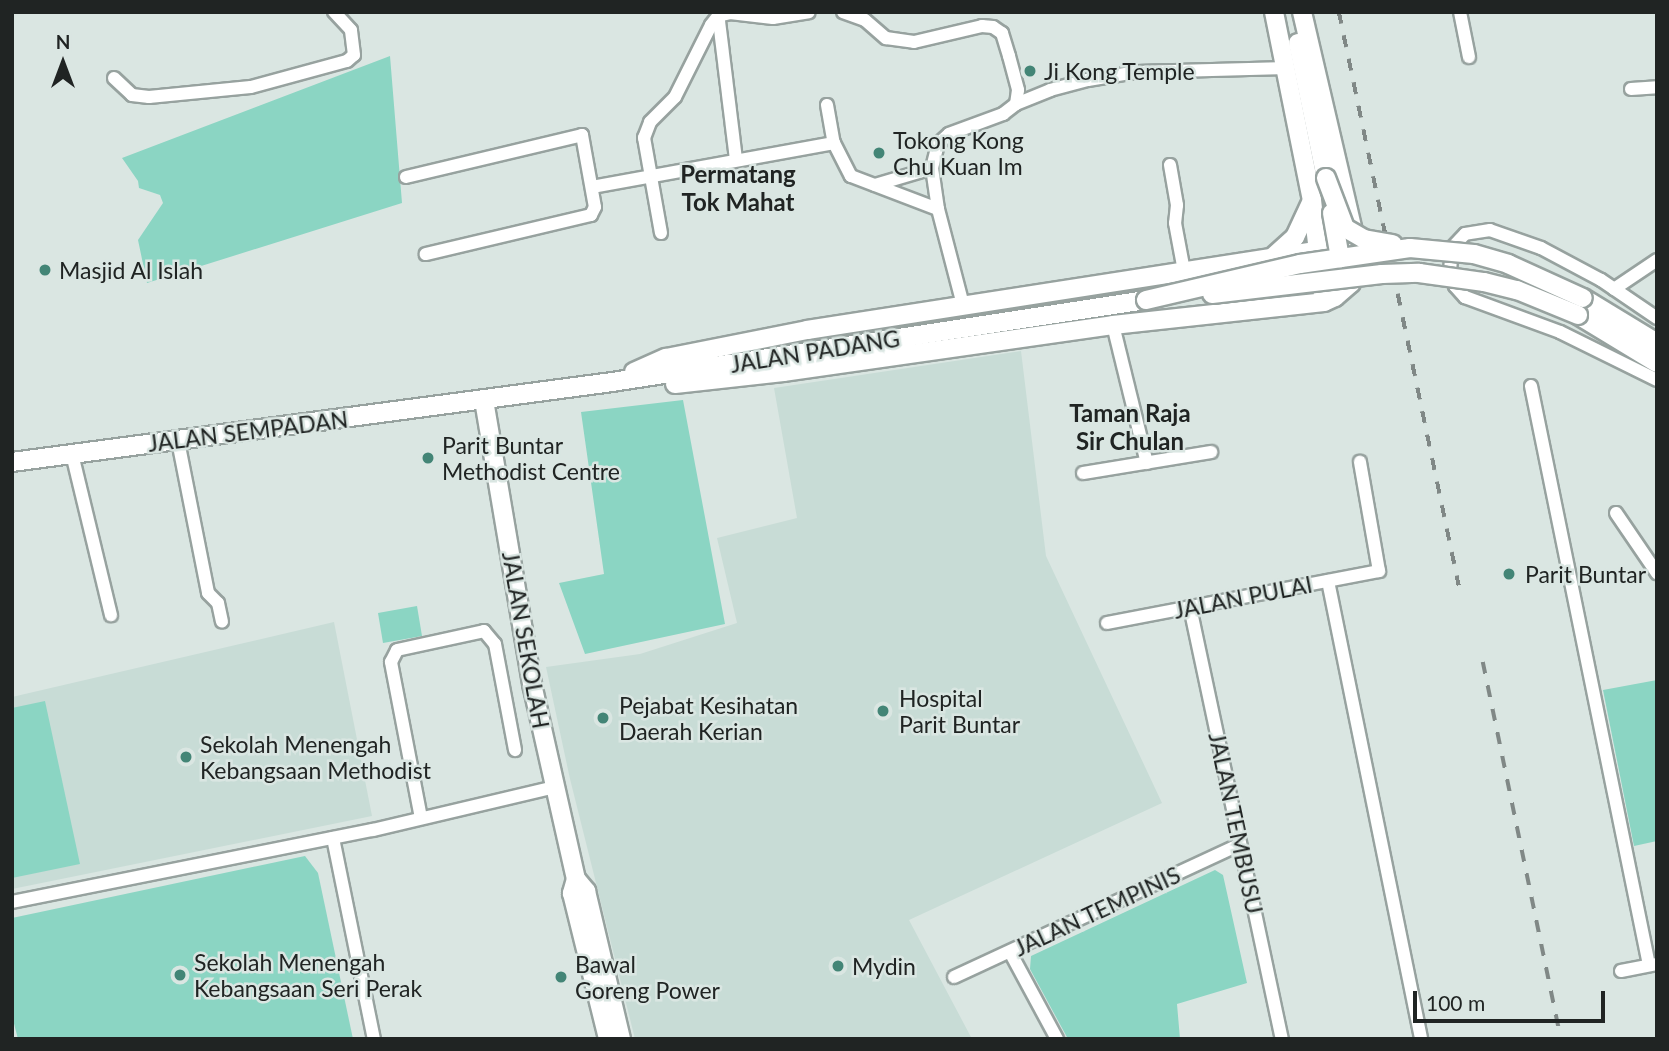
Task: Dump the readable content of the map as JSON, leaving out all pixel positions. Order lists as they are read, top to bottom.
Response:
{
  "streets": {
    "street": [
      "JALAN PADANG",
      "JALAN SEMPADAN",
      "JALAN PULAI",
      "JALAN SEKOLAH",
      "JALAN TEMBUSU",
      "JALAN TEMPINIS"
    ]
  },
  "crossings": [
    ["JALAN PADANG", "JALAN SEMPADAN"],
    ["JALAN PADANG", "JALAN SEKOLAH"],
    ["JALAN SEMPADAN", "JALAN SEKOLAH"],
    ["JALAN PULAI", "JALAN TEMBUSU"],
    ["JALAN TEMBUSU", "JALAN TEMPINIS"]
  ],
  "districts": ["Permatang Tok Mahat", "Taman Raja Sir Chulan"],
  "places": [
    "Ji Kong Temple",
    "Tokong Kong Chu Kuan Im",
    "Masjid Al Islah",
    "Parit Buntar Methodist Centre",
    "Parit Buntar",
    "Hospital Parit Buntar",
    "Pejabat Kesihatan Daerah Kerian",
    "Sekolah Menengah Kebangsaan Methodist",
    "Mydin",
    "Sekolah Menengah Kebangsaan Seri Perak",
    "Bawal Goreng Power"
  ],
  "scale_bar": "100 m",
  "north": "top"
}
